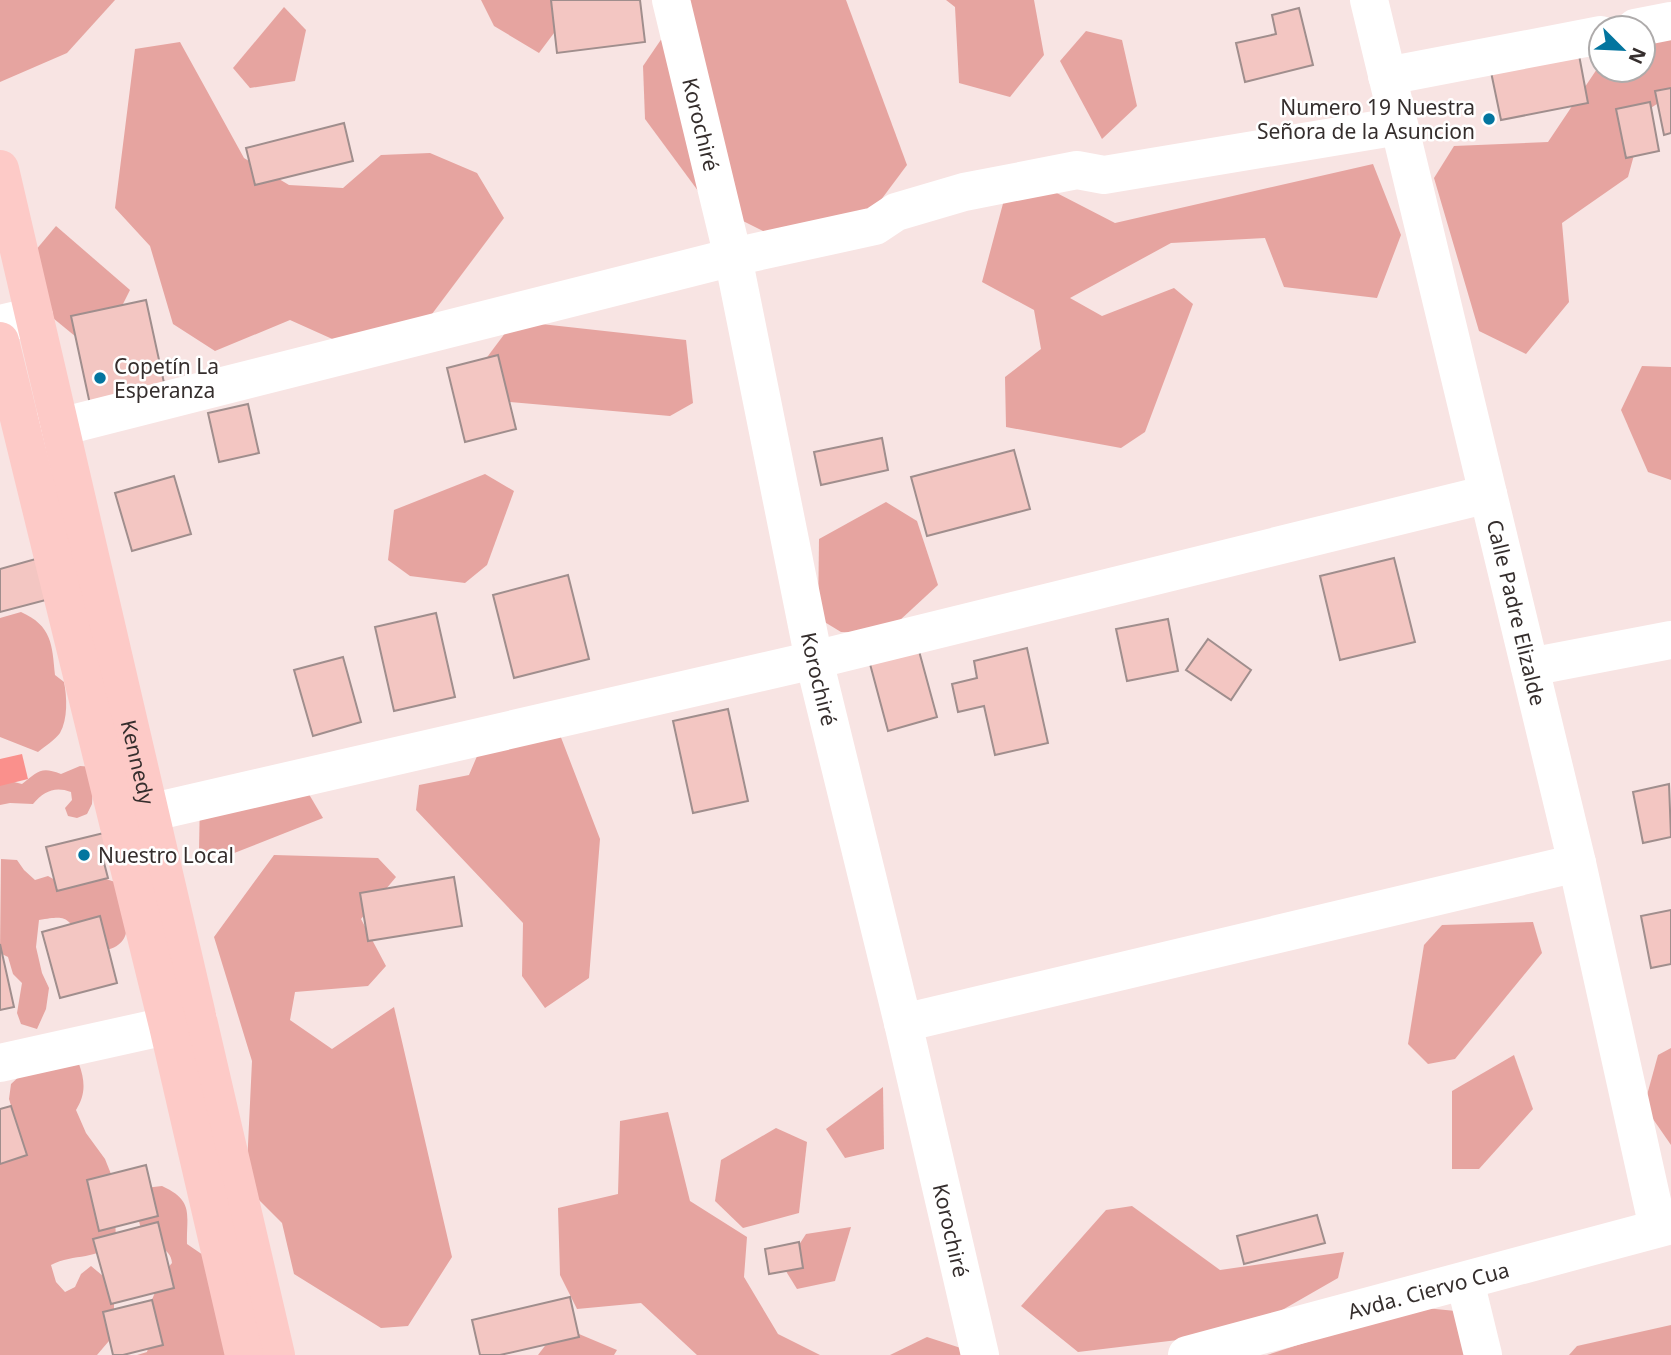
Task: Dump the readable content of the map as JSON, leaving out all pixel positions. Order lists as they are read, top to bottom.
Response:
{
  "streets": {
    "main road": ["Kennedy"],
    "street": ["Korochiré", "Calle Padre Elizalde", "Avda. Ciervo Cua"]
  },
  "crossings": [
    ["Calle Padre Elizalde", "Avda. Ciervo Cua"]
  ],
  "places": ["Numero 19 Nuestra Señora de la Asuncion", "Copetín La Esperanza", "Nuestro Local"],
  "north": "bottom right"
}
